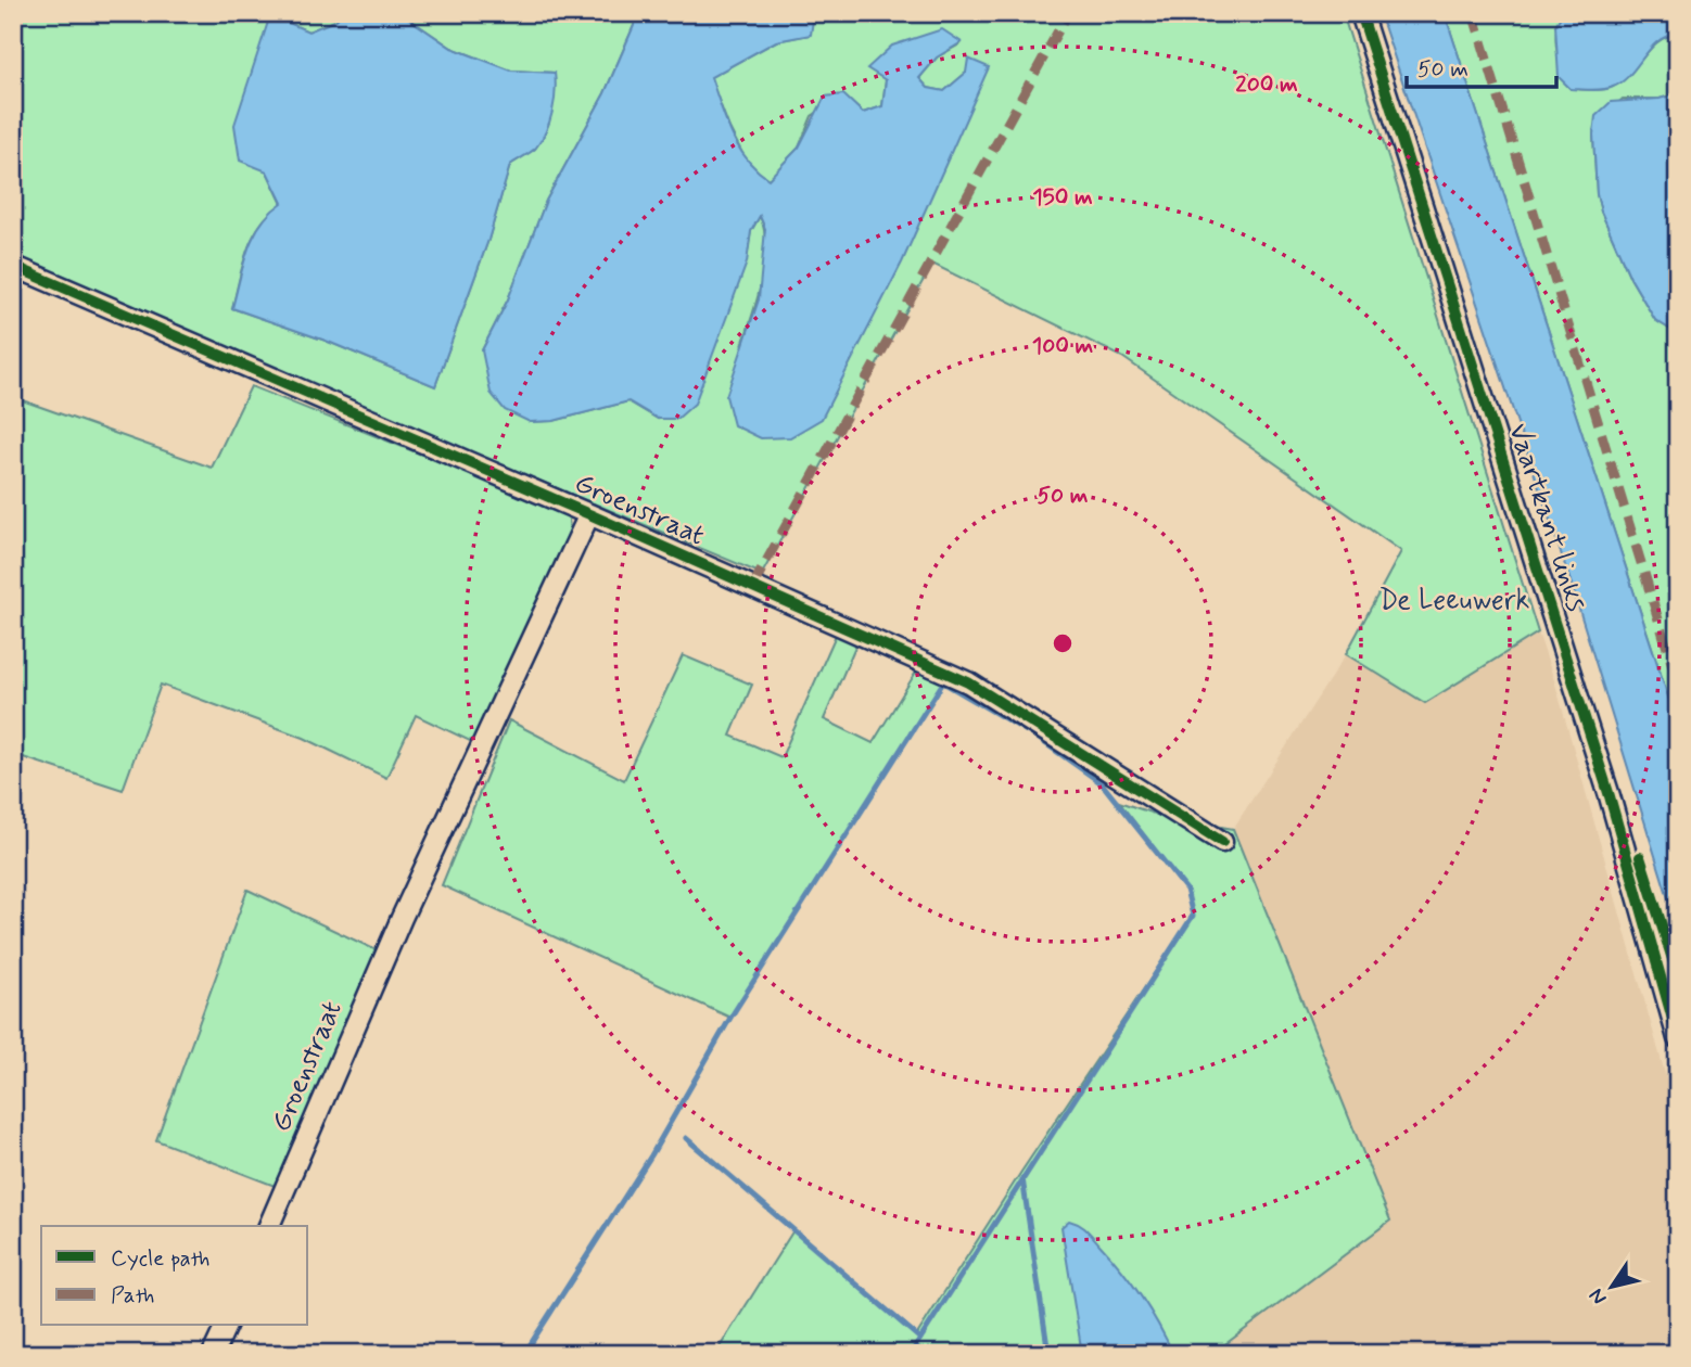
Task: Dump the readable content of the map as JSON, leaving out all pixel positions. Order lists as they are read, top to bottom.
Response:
{
  "streets": {
    "street": ["Groenstraat", "Vaartkant links"]
  },
  "parks": ["De Leeuwerk"],
  "legend": ["Cycle path", "Path"],
  "scale_bar": "50 m",
  "north": "bottom left",
  "rings": [
    "200 m",
    "150 m",
    "100 m",
    "50 m"
  ]
}
